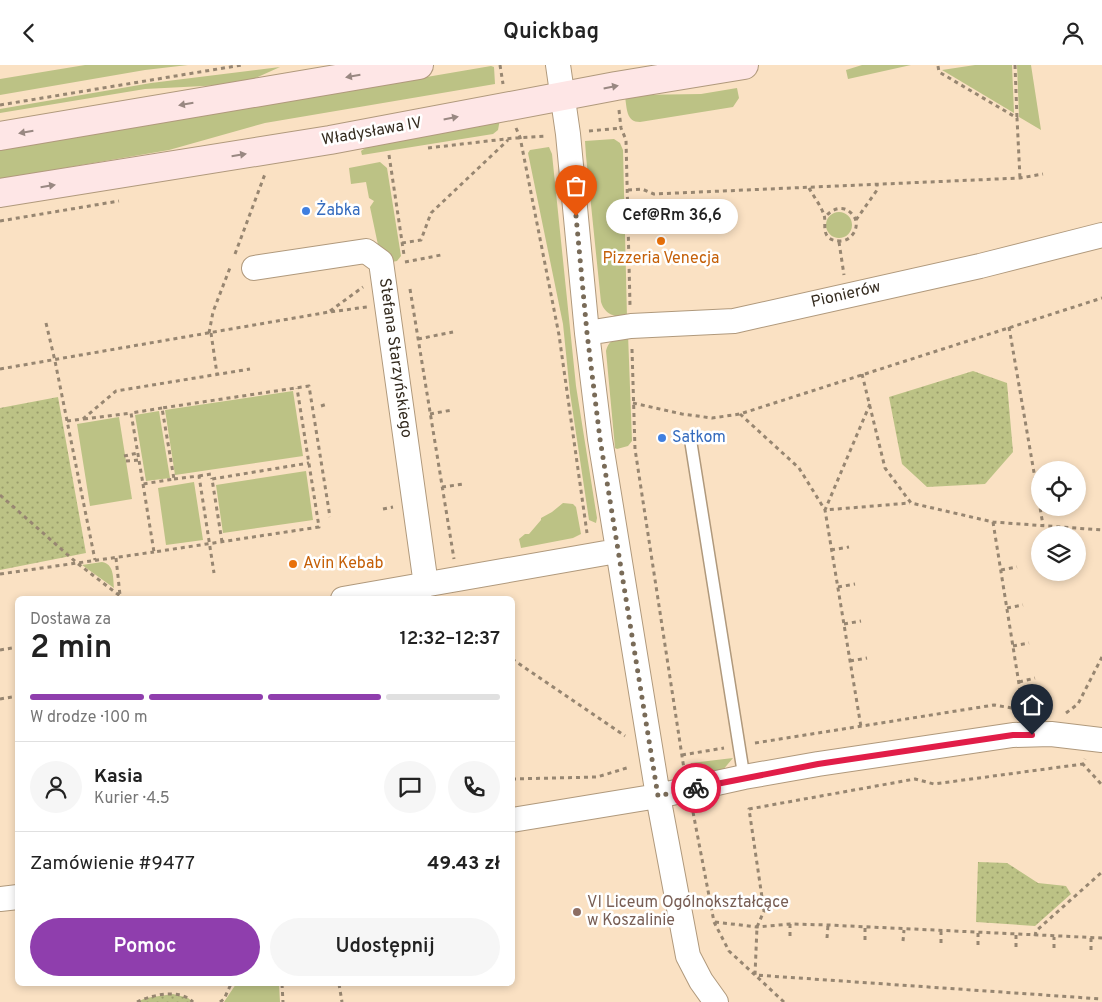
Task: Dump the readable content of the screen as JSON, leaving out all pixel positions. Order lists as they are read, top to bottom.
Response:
{
  "streets": {
    "street": ["Władysława IV", "Pionierów", "Stefana Starzyńskiego"]
  },
  "places": [
    "Żabka",
    "Cef@Rm 36,6",
    "Pizzeria Venecja",
    "Satkom",
    "Avin Kebab",
    "VI Liceum Ogólnokształcące w Koszalinie"
  ],
  "page": {
    "header": "Quickbag",
    "bubble": "Cef@Rm 36,6",
    "heading": ["2 min", "Dostawa za", "12:32–12:37"],
    "panel": [
      "Kasia",
      "Kurier · 4.5",
      "Zamówienie #9477",
      "49.43 zł"
    ],
    "bar": "W drodze · 100 m",
    "buttons": ["Pomoc", "Udostępnij"]
  }
}
